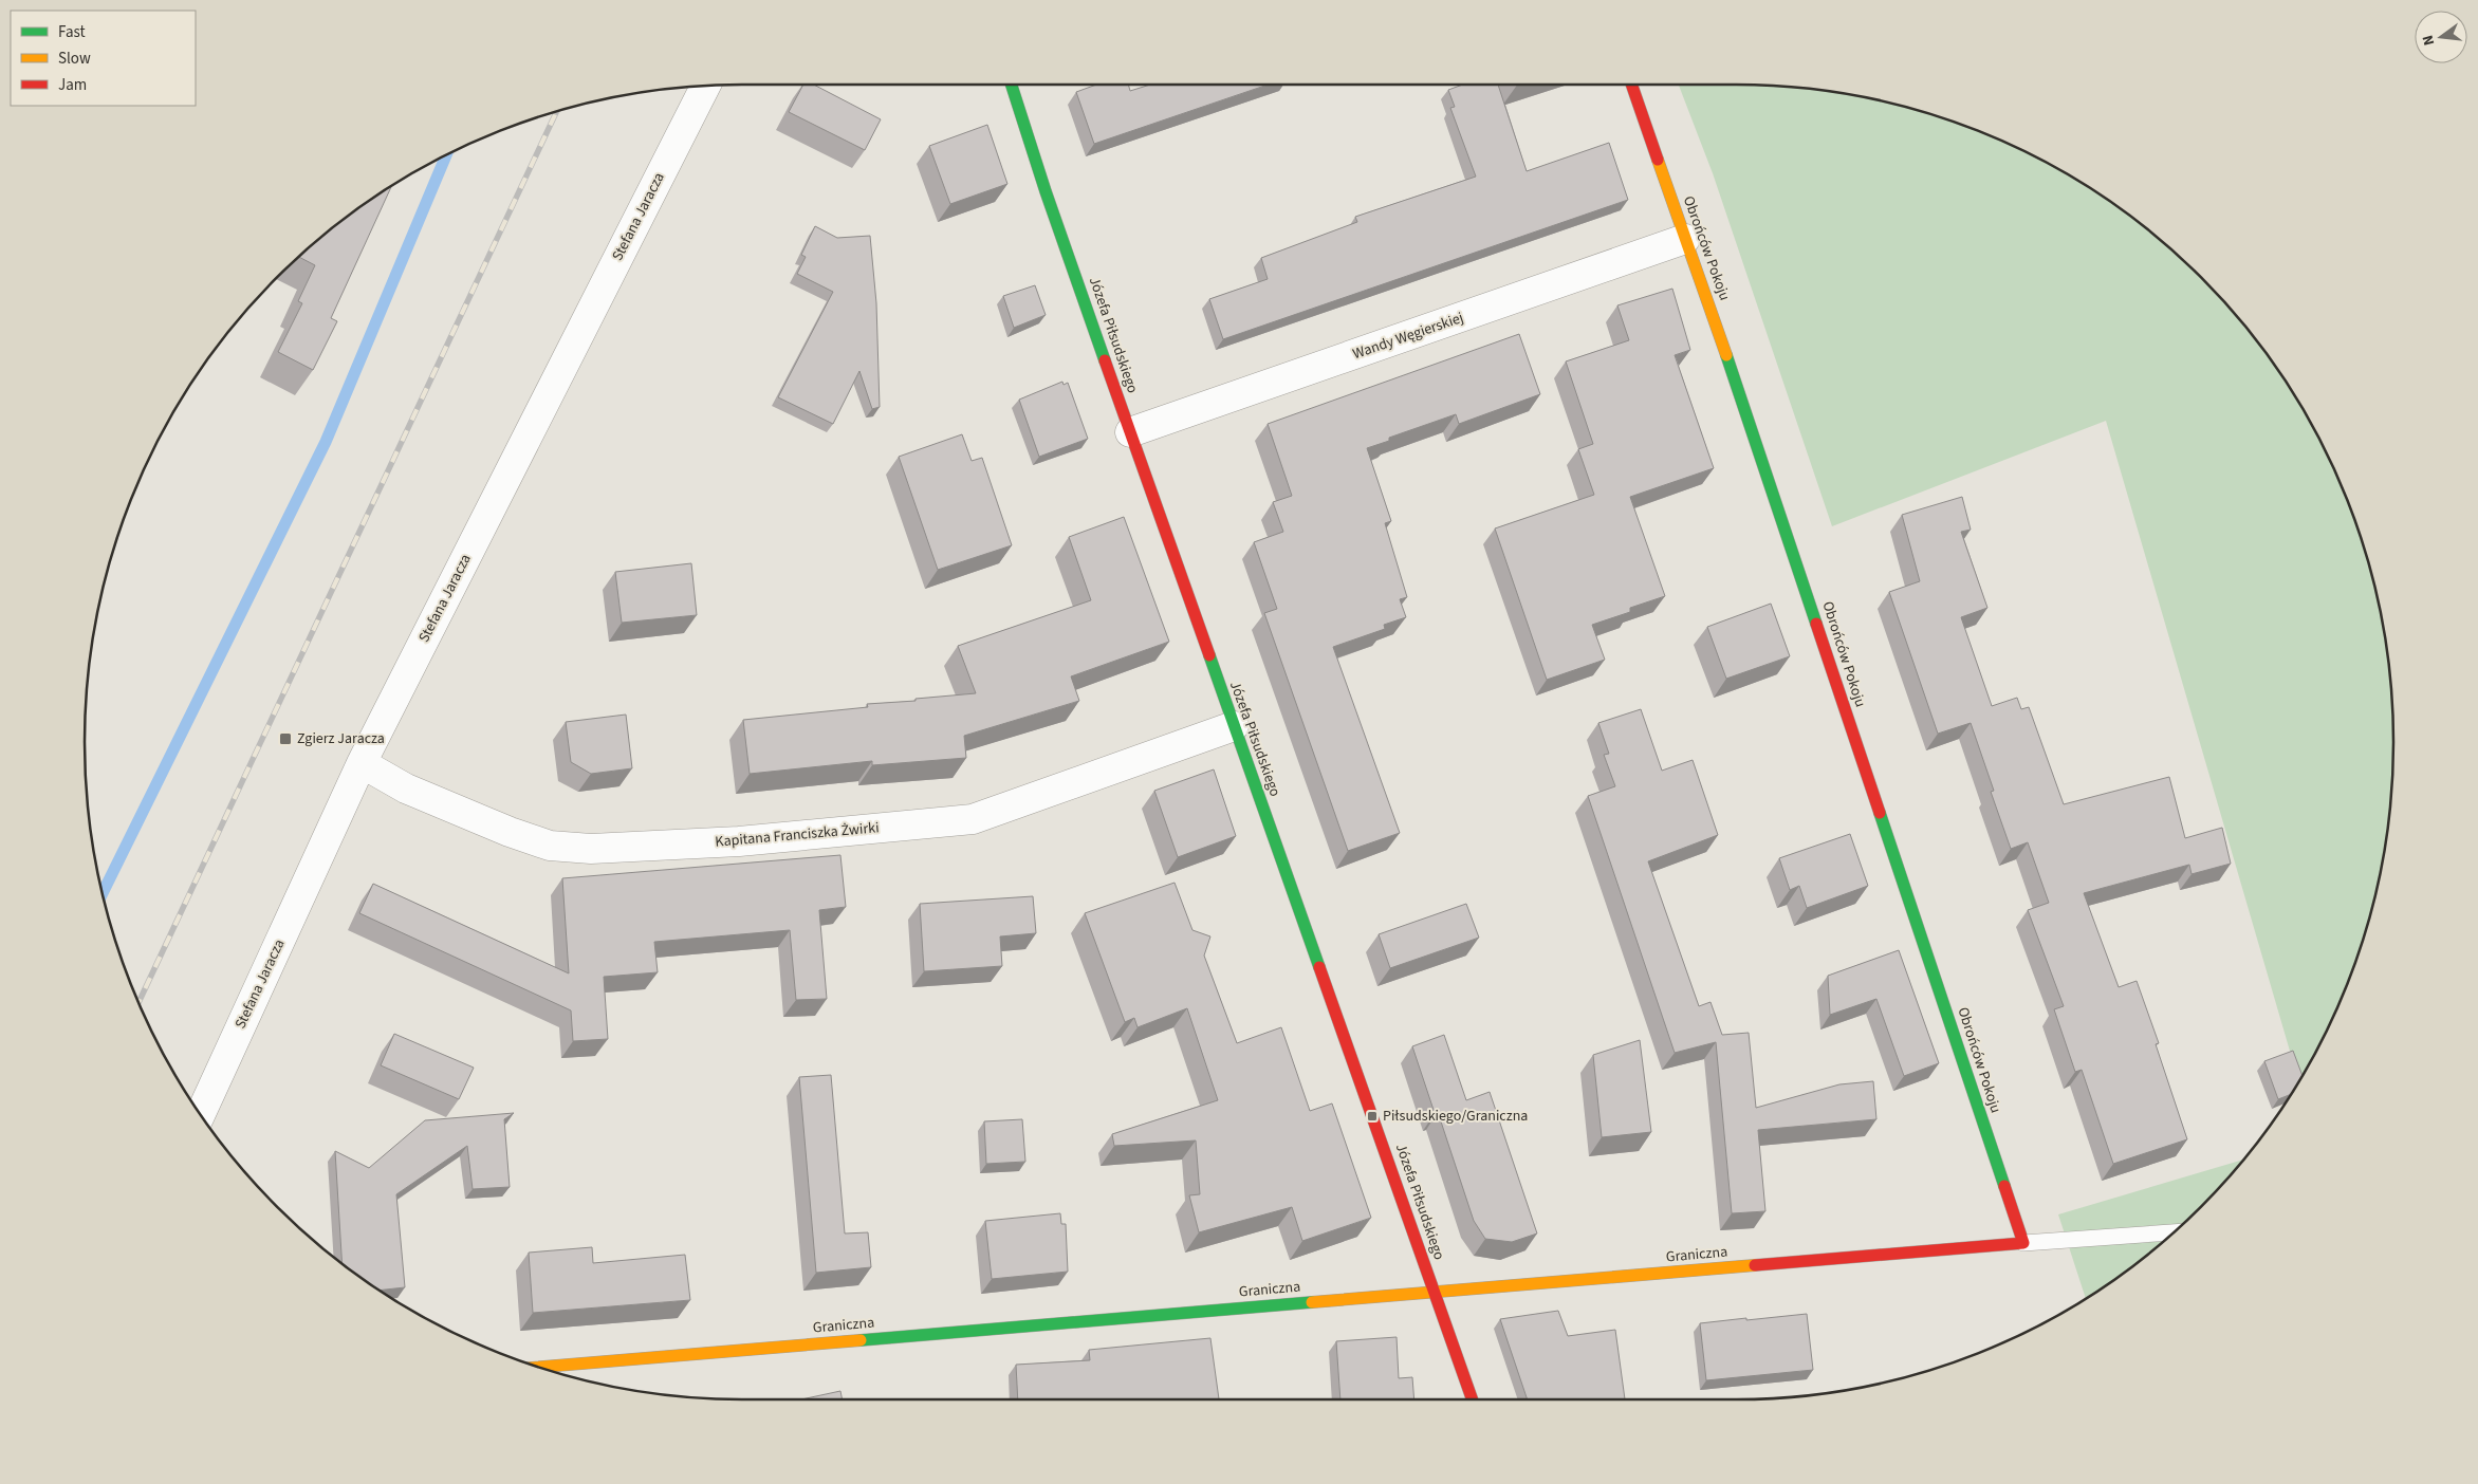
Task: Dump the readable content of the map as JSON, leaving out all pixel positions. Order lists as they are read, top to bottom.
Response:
{
  "streets": {
    "street": [
      "Stefana Jaracza",
      "Obrońców Pokoju",
      "Józefa Piłsudskiego",
      "Wandy Węgierskiej",
      "Kapitana Franciszka Żwirki",
      "Graniczna"
    ]
  },
  "crossings": [
    ["Stefana Jaracza", "Kapitana Franciszka Żwirki"],
    ["Obrońców Pokoju", "Wandy Węgierskiej"],
    ["Obrońców Pokoju", "Graniczna"],
    ["Józefa Piłsudskiego", "Wandy Węgierskiej"],
    ["Józefa Piłsudskiego", "Kapitana Franciszka Żwirki"],
    ["Józefa Piłsudskiego", "Graniczna"]
  ],
  "places": {
    "transit": ["Zgierz Jaracza", "Piłsudskiego/Graniczna"]
  },
  "legend": ["Fast", "Slow", "Jam"],
  "north": "left"
}
